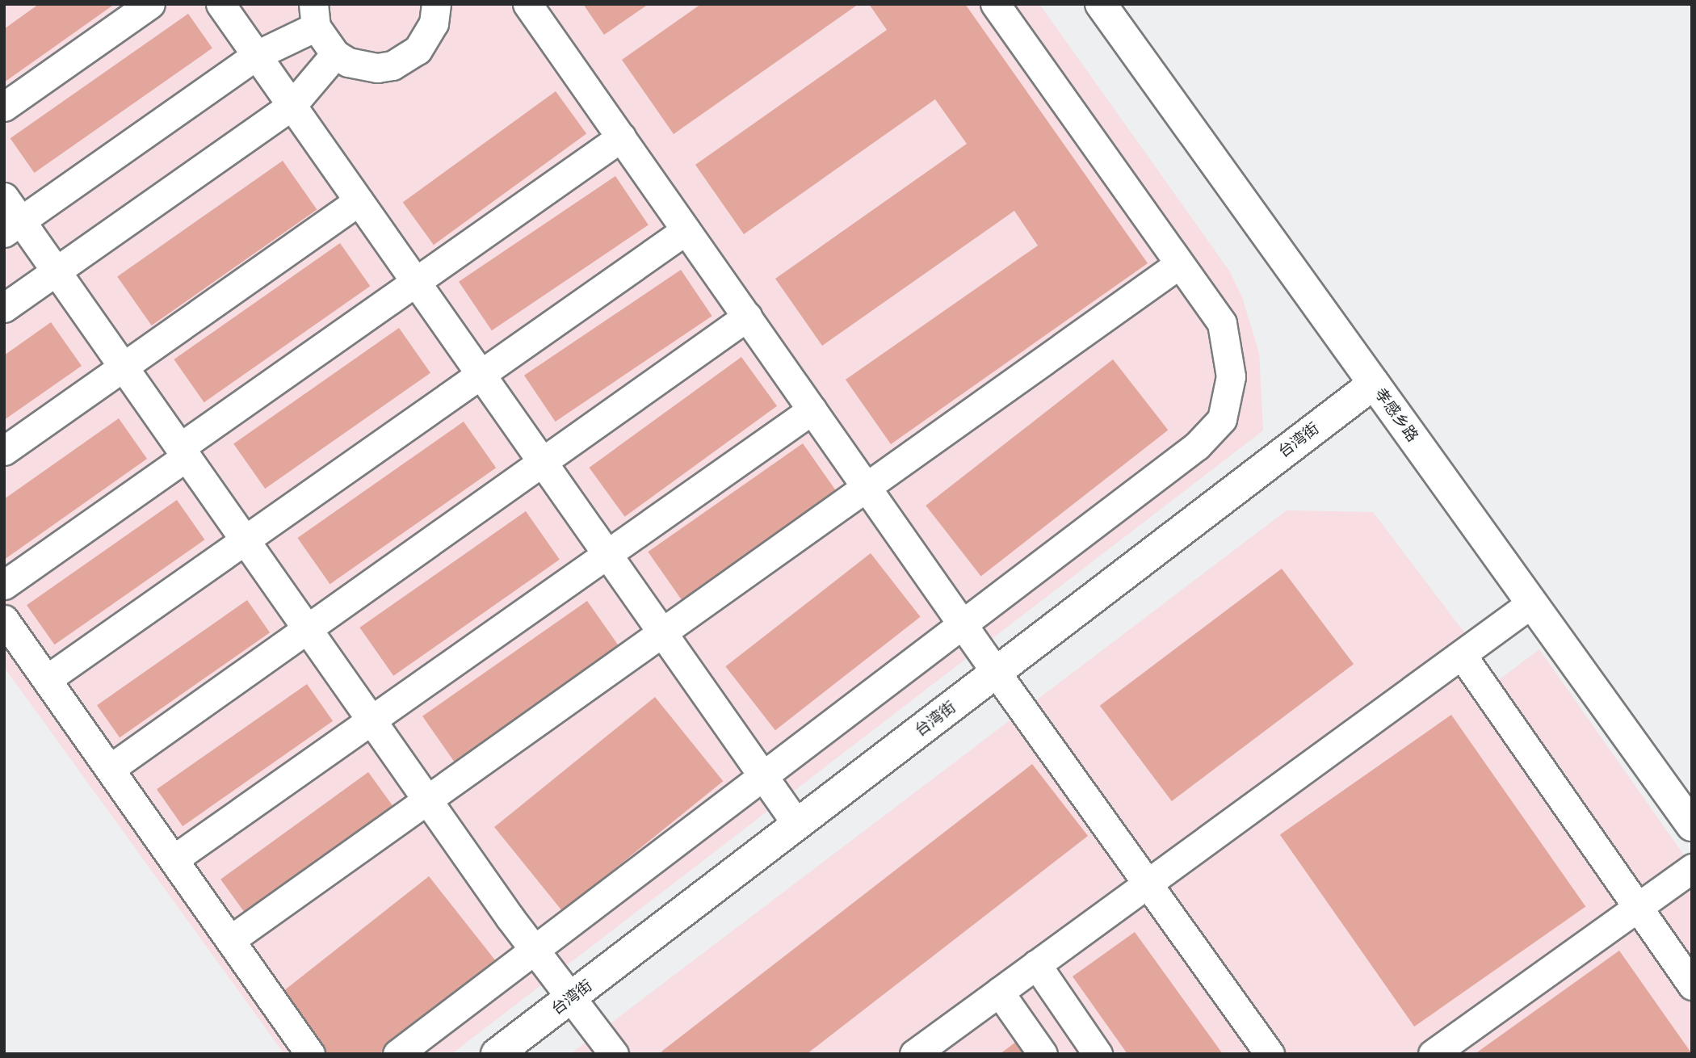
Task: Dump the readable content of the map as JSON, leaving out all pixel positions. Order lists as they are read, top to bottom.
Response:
{
  "streets": {
    "main road": ["孝感乡路", "台湾街"]
  },
  "crossings": [
    ["孝感乡路", "台湾街"]
  ]
}
